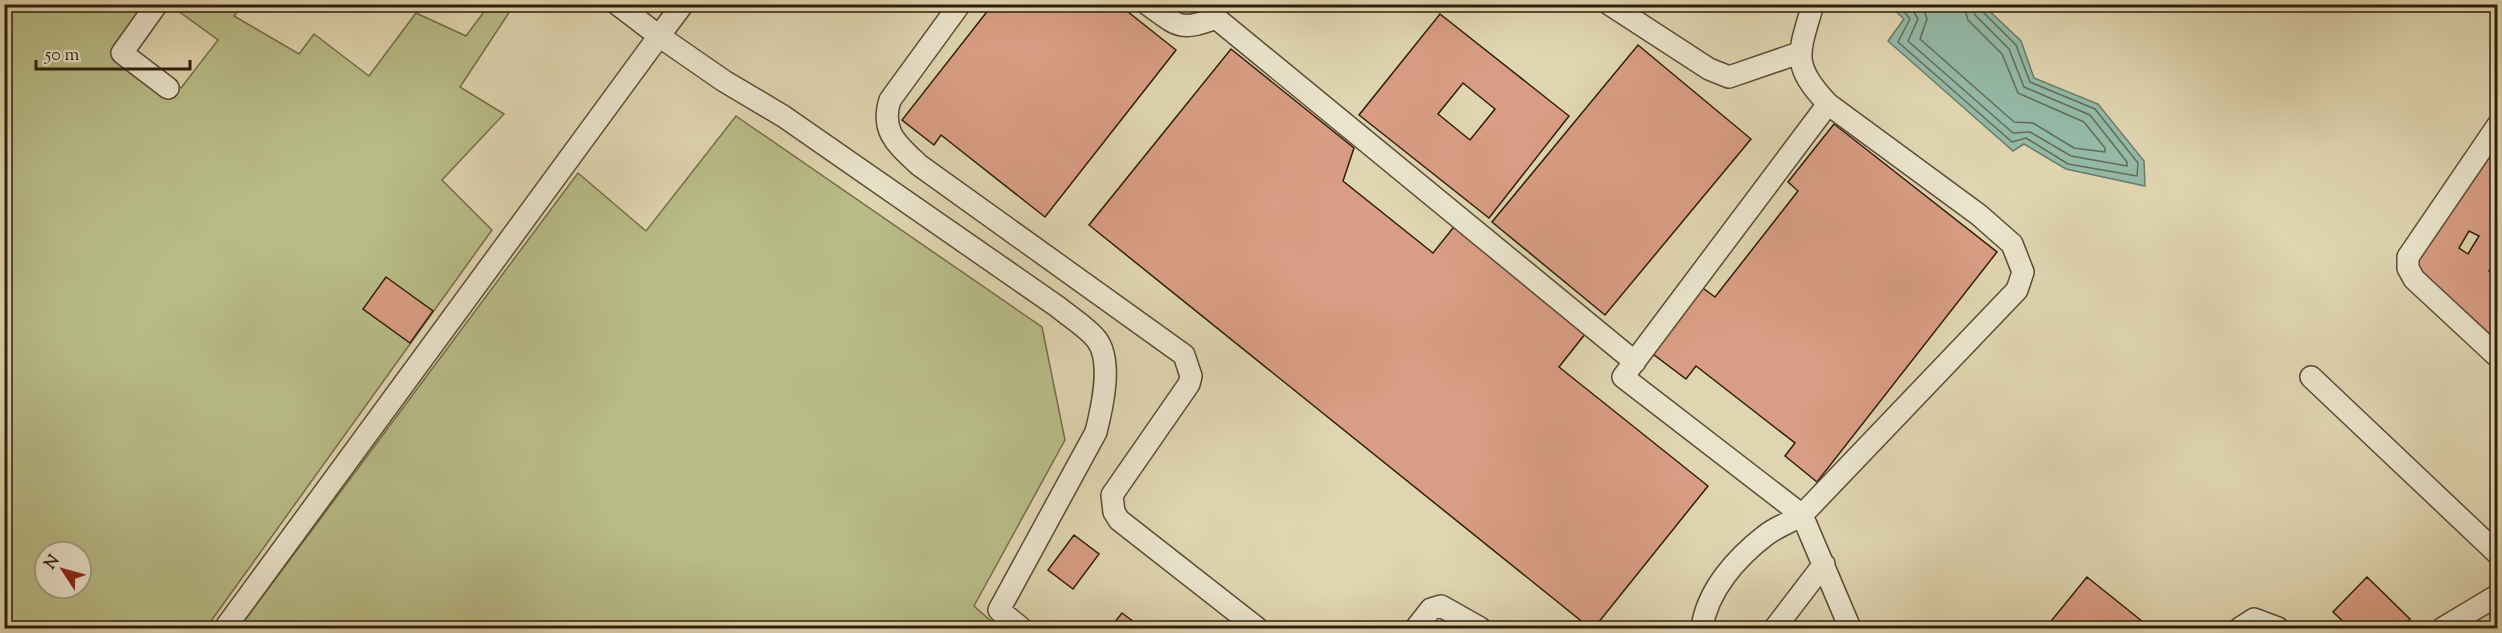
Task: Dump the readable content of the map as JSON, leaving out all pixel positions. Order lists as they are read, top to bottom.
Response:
{
  "scale_bar": "50 m",
  "north": "top left"
}
